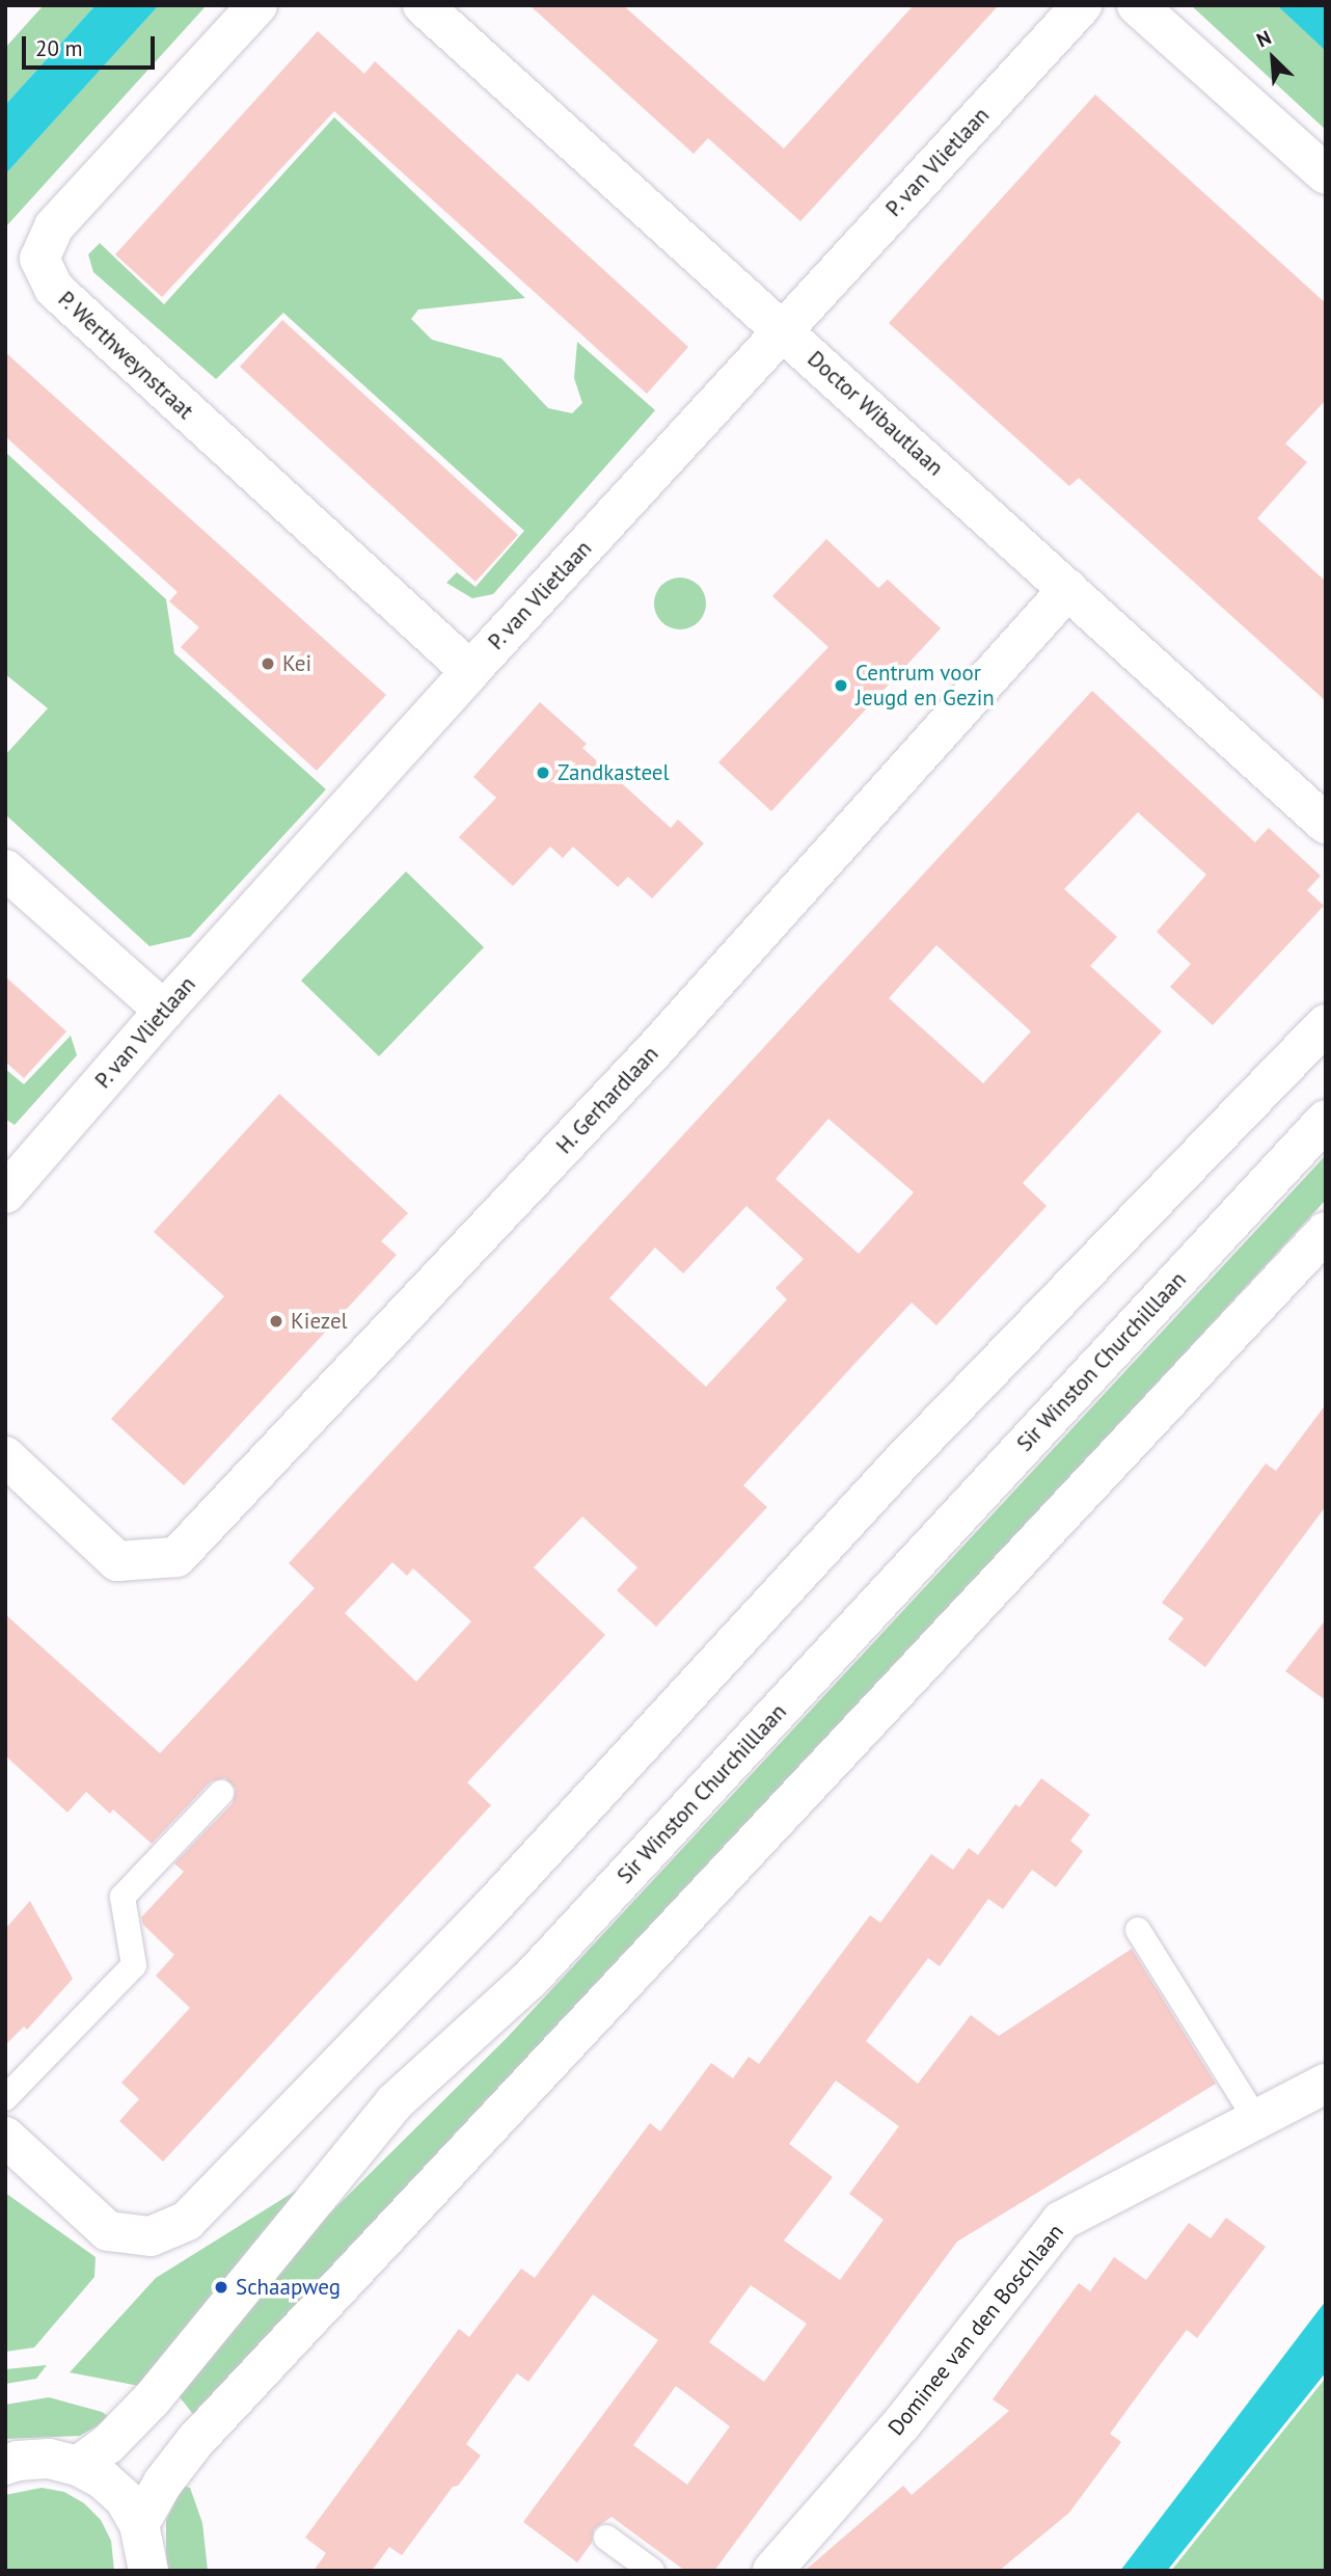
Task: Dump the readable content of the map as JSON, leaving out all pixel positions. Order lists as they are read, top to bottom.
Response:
{
  "streets": {
    "street": [
      "P. van Vlietlaan",
      "P. Werthweynstraat",
      "Doctor Wibautlaan",
      "H. Gerhardlaan",
      "Sir Winston Churchilllaan",
      "Dominee van den Boschlaan"
    ]
  },
  "crossings": [
    ["P. van Vlietlaan", "P. Werthweynstraat"],
    ["P. van Vlietlaan", "Doctor Wibautlaan"],
    ["Doctor Wibautlaan", "H. Gerhardlaan"]
  ],
  "places": [
    "Kei",
    "Centrum voor Jeugd en Gezin",
    "Zandkasteel",
    "Kiezel",
    "Schaapweg"
  ],
  "scale_bar": "20 m",
  "north": "top left"
}
